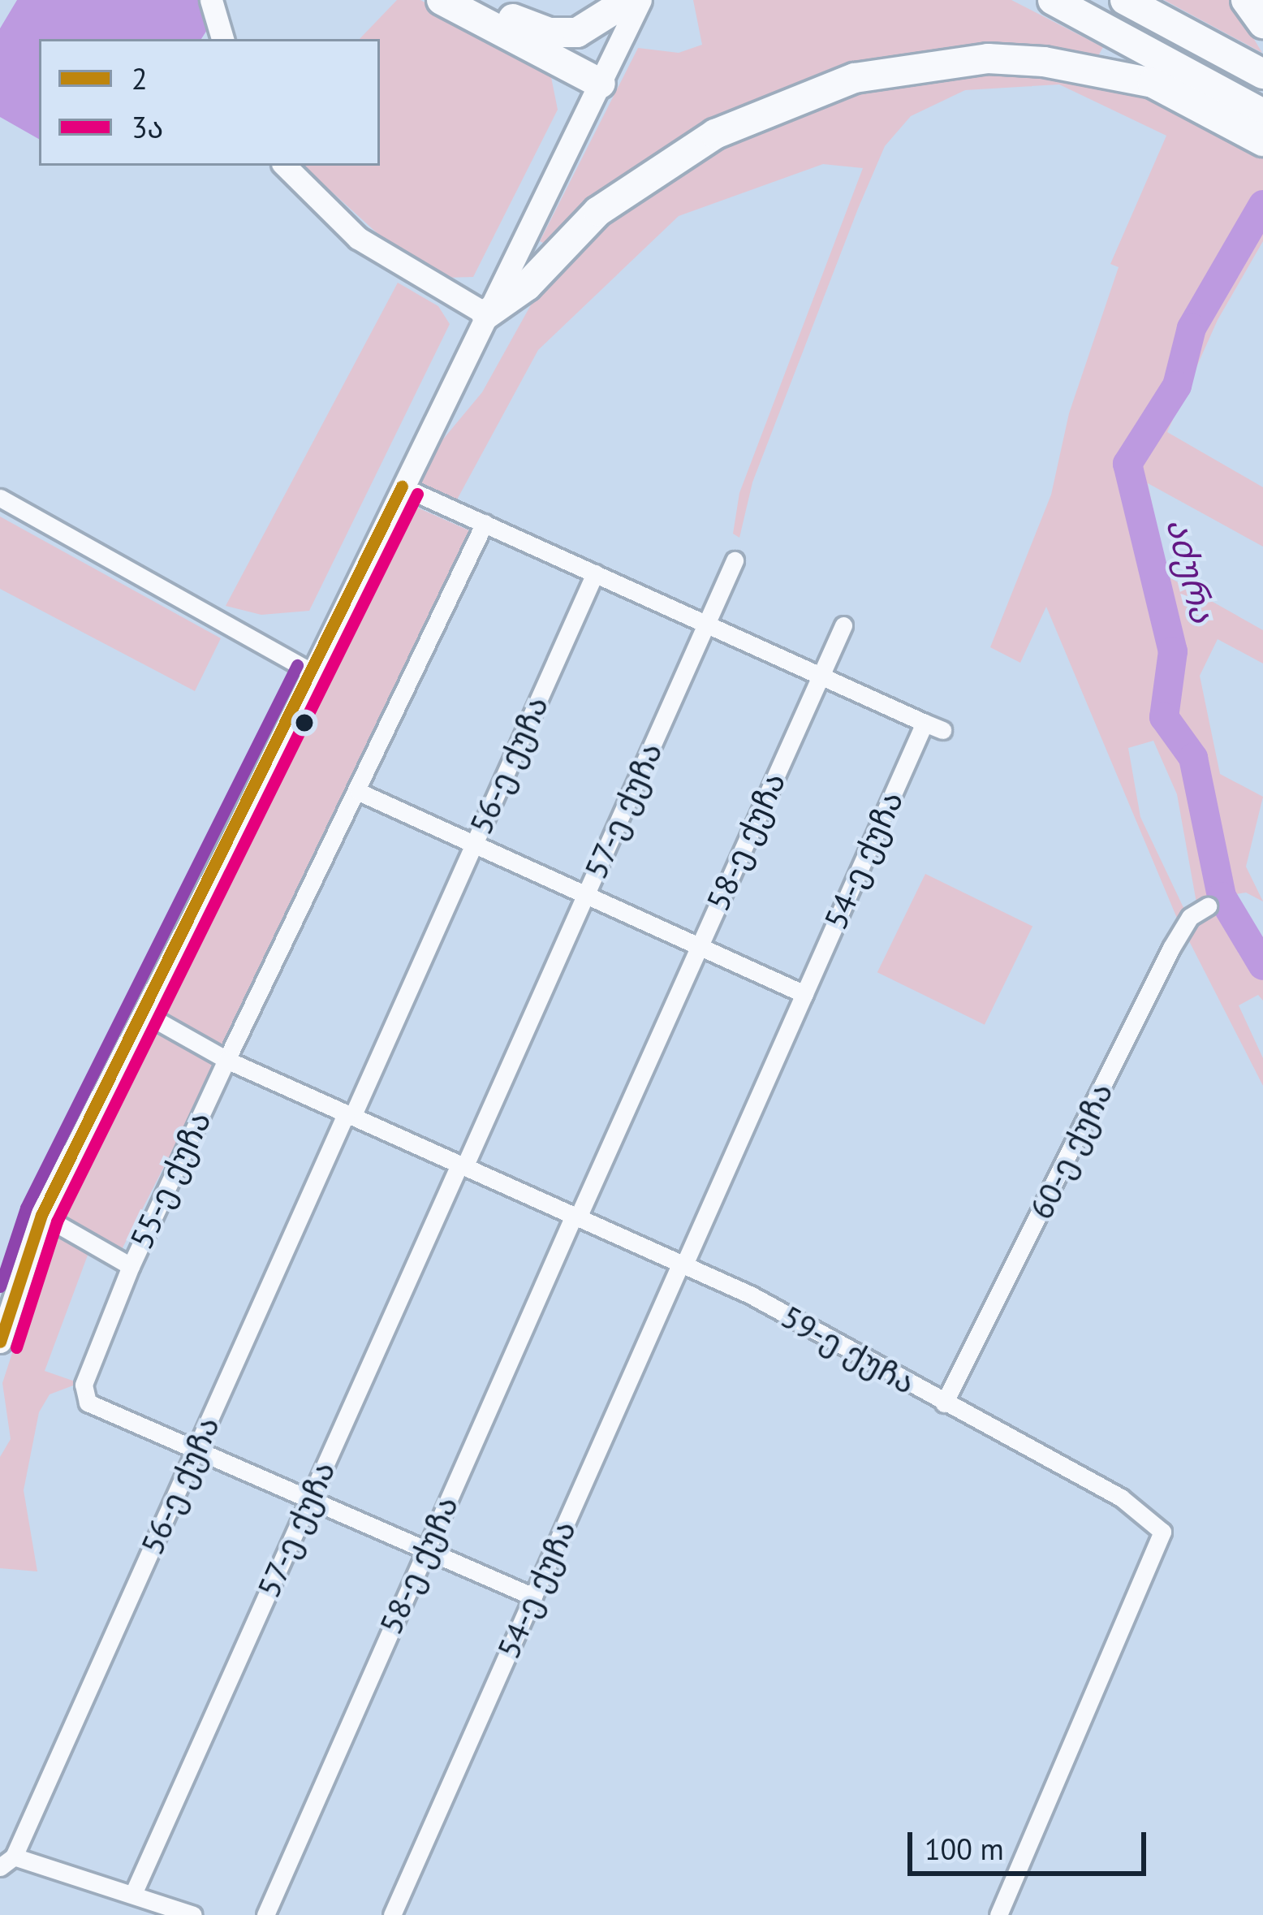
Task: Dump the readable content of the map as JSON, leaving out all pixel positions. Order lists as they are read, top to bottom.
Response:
{
  "streets": {
    "street": [
      "56-ე ქუჩა",
      "57-ე ქუჩა",
      "58-ე ქუჩა",
      "54-ე ქუჩა",
      "60-ე ქუჩა",
      "55-ე ქუჩა",
      "59-ე ქუჩა"
    ]
  },
  "crossings": [
    ["56-ე ქუჩა", "55-ე ქუჩა"],
    ["56-ე ქუჩა", "59-ე ქუჩა"],
    ["57-ე ქუჩა", "55-ე ქუჩა"],
    ["57-ე ქუჩა", "59-ე ქუჩა"],
    ["58-ე ქუჩა", "55-ე ქუჩა"],
    ["58-ე ქუჩა", "59-ე ქუჩა"],
    ["54-ე ქუჩა", "55-ე ქუჩა"],
    ["54-ე ქუჩა", "59-ე ქუჩა"],
    ["60-ე ქუჩა", "59-ე ქუჩა"],
    ["55-ე ქუჩა", "59-ე ქუჩა"]
  ],
  "water": ["აძურა"],
  "lines": ["transit line 2", "transit line 3ა"],
  "legend": ["2", "3ა"],
  "scale_bar": "100 m"
}
